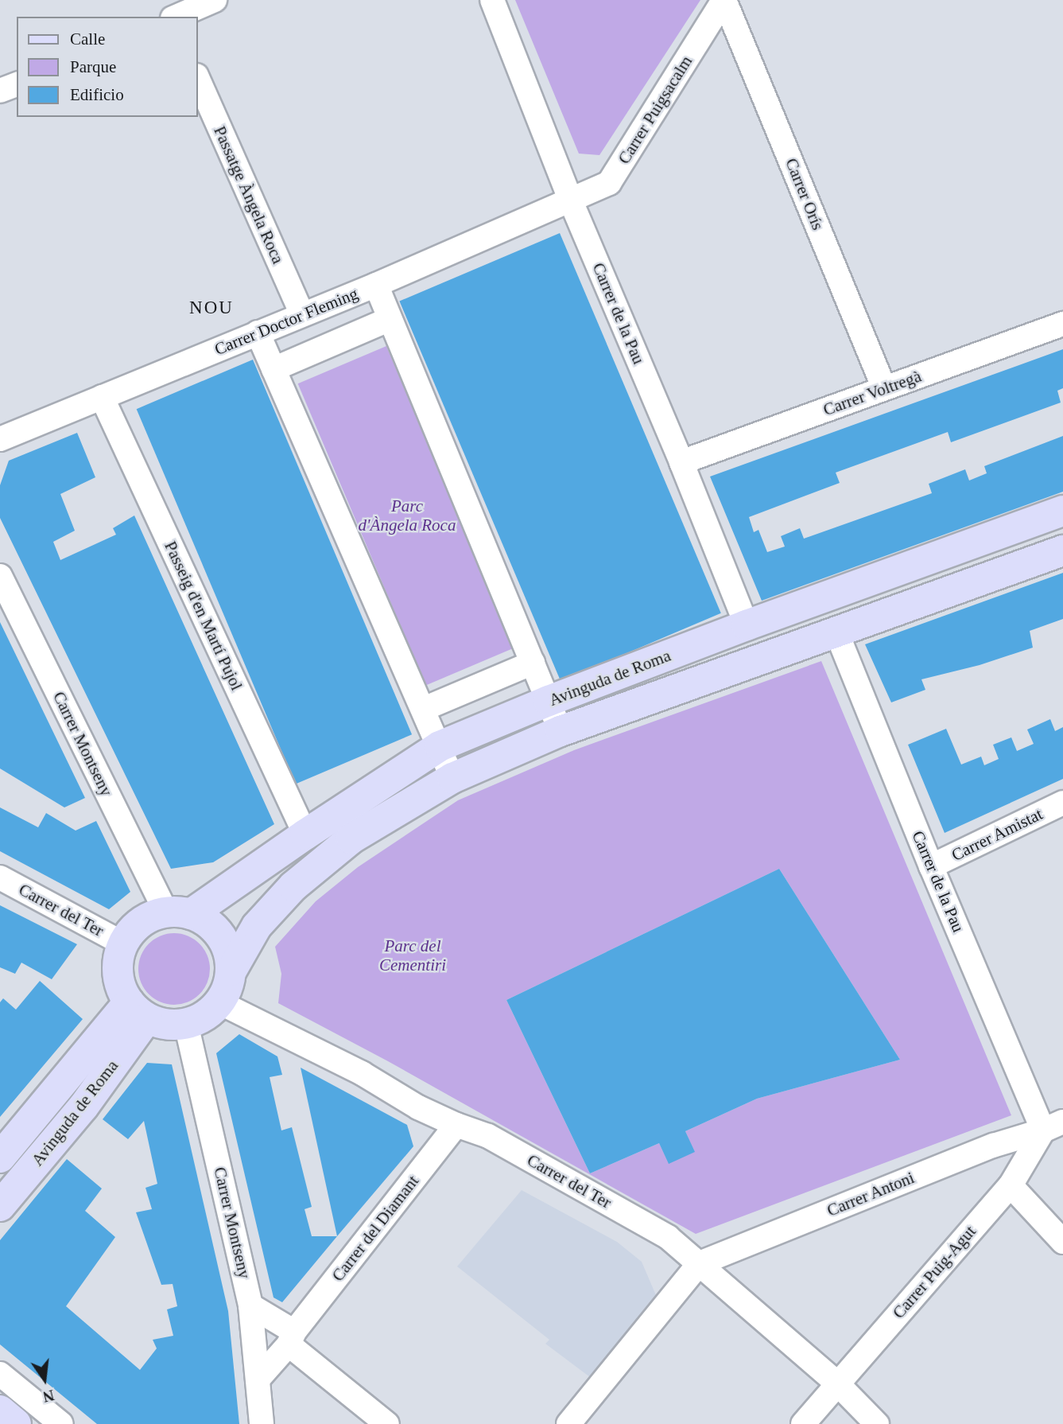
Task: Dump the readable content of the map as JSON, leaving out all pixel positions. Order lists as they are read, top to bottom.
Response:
{
  "streets": {
    "street": [
      "Carrer Puigsacalm",
      "Carrer Orís",
      "Passatge Àngela Roca",
      "Carrer de la Pau",
      "Carrer Doctor Fleming",
      "Carrer Voltregà",
      "Passeig d'en Martí Pujol",
      "Avinguda de Roma",
      "Carrer Montseny",
      "Carrer Amistat",
      "Carrer del Ter",
      "Carrer Antoni",
      "Carrer del Diamant",
      "Carrer Puig-Agut"
    ]
  },
  "crossings": [
    ["Carrer Puigsacalm", "Carrer Orís"],
    ["Carrer Puigsacalm", "Carrer de la Pau"],
    ["Carrer Puigsacalm", "Carrer Doctor Fleming"],
    ["Carrer Orís", "Carrer Voltregà"],
    ["Passatge Àngela Roca", "Carrer Doctor Fleming"],
    ["Carrer de la Pau", "Carrer Doctor Fleming"],
    ["Carrer de la Pau", "Carrer Voltregà"],
    ["Carrer de la Pau", "Avinguda de Roma"],
    ["Carrer de la Pau", "Carrer Amistat"],
    ["Carrer de la Pau", "Carrer Antoni"],
    ["Carrer de la Pau", "Carrer Puig-Agut"],
    ["Carrer Doctor Fleming", "Passeig d'en Martí Pujol"],
    ["Passeig d'en Martí Pujol", "Avinguda de Roma"],
    ["Avinguda de Roma", "Carrer Montseny"],
    ["Avinguda de Roma", "Carrer del Ter"],
    ["Carrer Montseny", "Carrer del Ter"],
    ["Carrer Montseny", "Carrer del Diamant"],
    ["Carrer del Ter", "Carrer Antoni"],
    ["Carrer del Ter", "Carrer del Diamant"],
    ["Carrer del Ter", "Carrer Puig-Agut"],
    ["Carrer Antoni", "Carrer Puig-Agut"]
  ],
  "districts": ["NOU"],
  "parks": ["Parc d'Àngela Roca", "Parc del Cementiri"],
  "legend": ["Calle", "Parque", "Edificio"],
  "north": "bottom"
}
